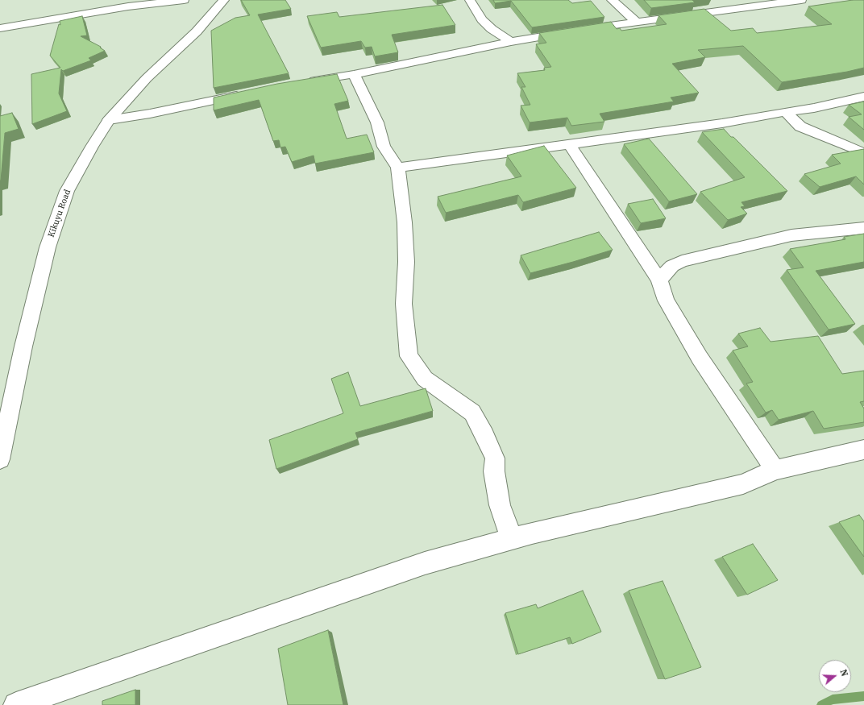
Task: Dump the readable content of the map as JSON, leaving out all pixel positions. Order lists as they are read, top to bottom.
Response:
{
  "streets": {
    "street": ["Kikuyu Road"]
  },
  "north": "right"
}
